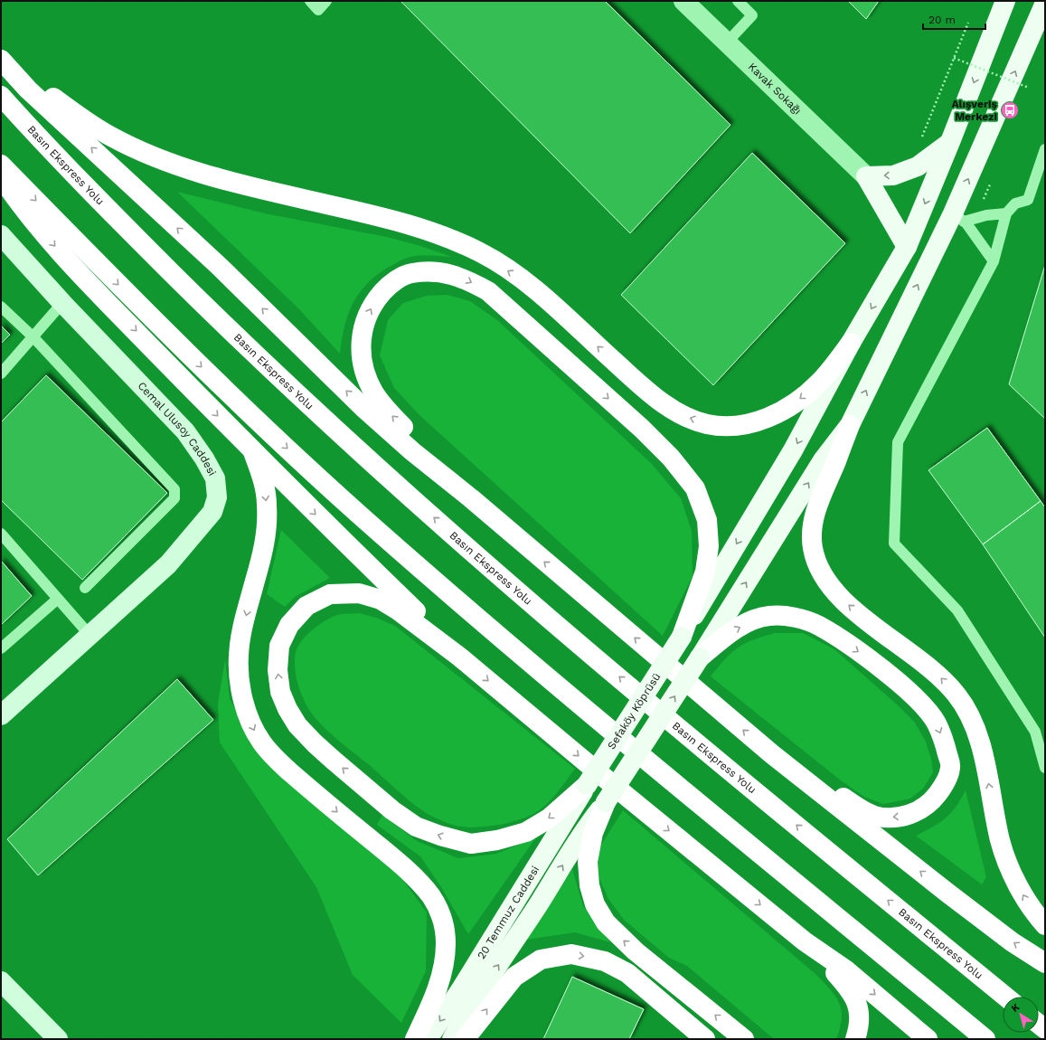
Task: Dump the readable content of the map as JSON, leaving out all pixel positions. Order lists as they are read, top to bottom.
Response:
{
  "streets": {
    "highway": ["Basın Ekspress Yolu"],
    "main road": ["Cemal Ulusoy Caddesi", "Sefaköy Köprüsü", "20 Temmuz Caddesi"],
    "street": ["Kavak Sokağı"]
  },
  "crossings": [
    ["Sefaköy Köprüsü", "20 Temmuz Caddesi"]
  ],
  "places": {
    "bus stop": ["Alışveriş Merkezi"]
  },
  "scale_bar": "20 m",
  "north": "top left"
}
